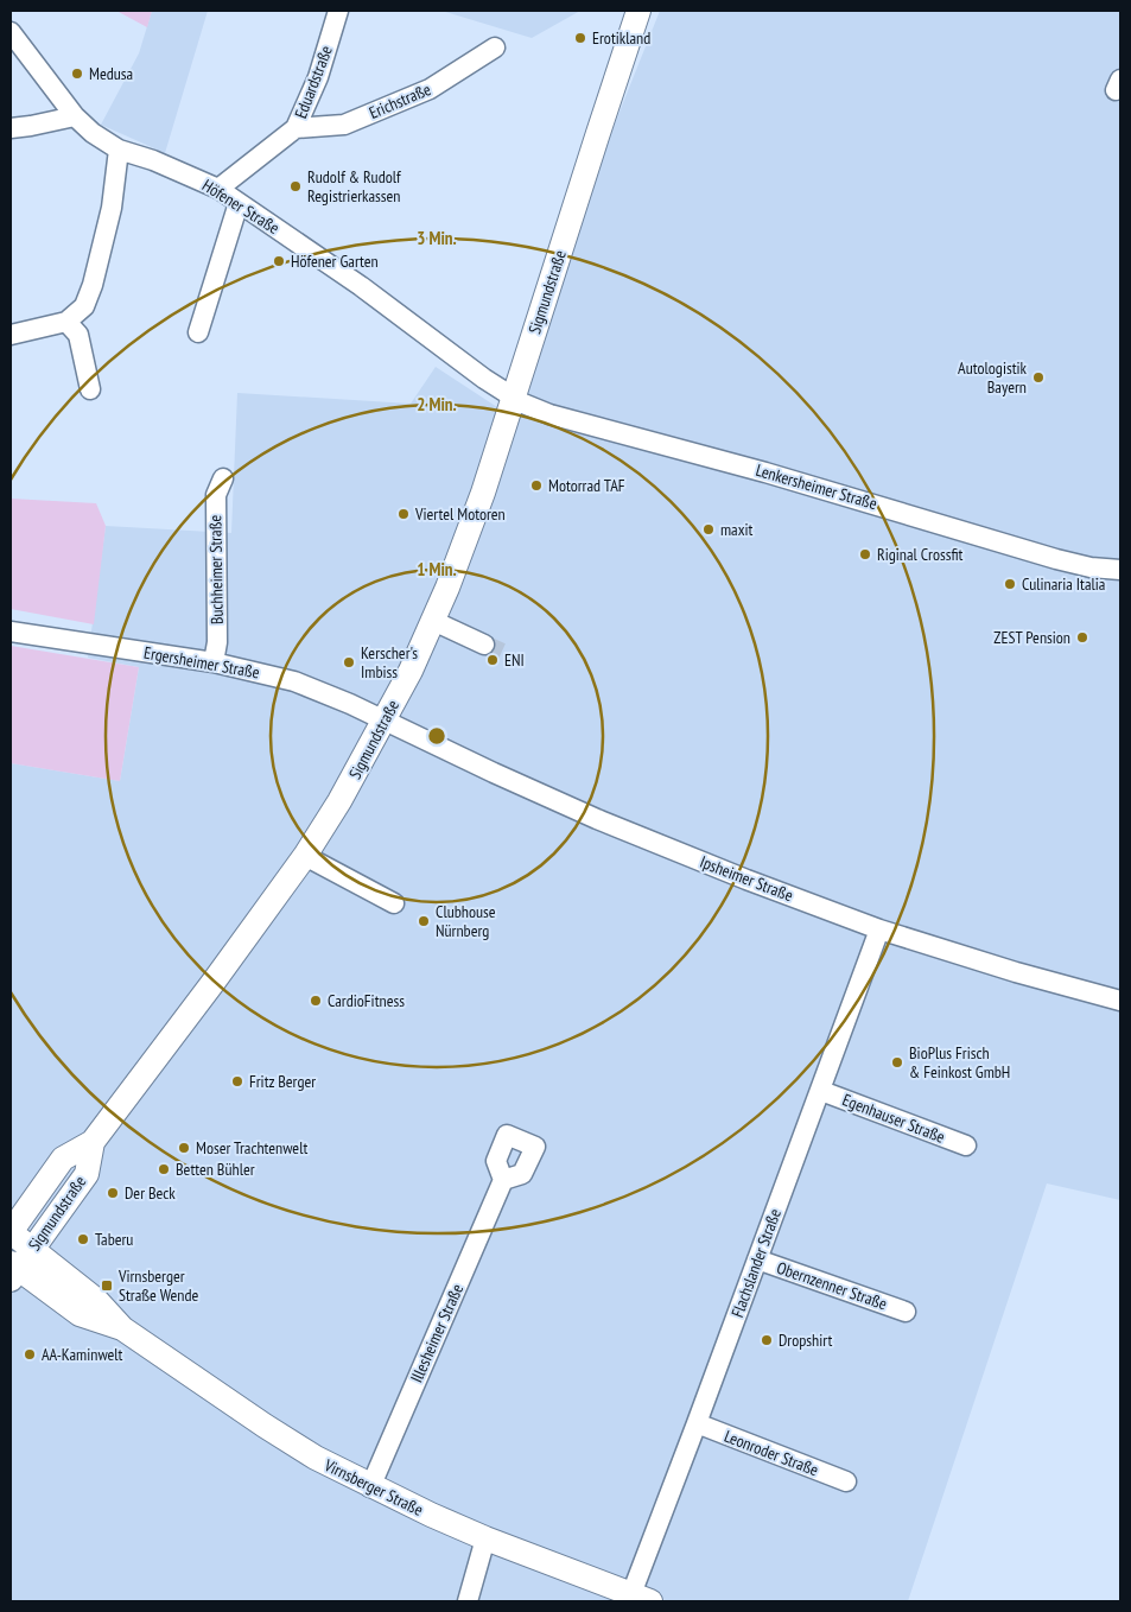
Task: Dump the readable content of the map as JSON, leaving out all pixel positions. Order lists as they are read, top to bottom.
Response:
{
  "streets": {
    "main road": ["Sigmundstraße", "Virnsberger Straße"],
    "street": [
      "Eduardstraße",
      "Erichstraße",
      "Höfener Straße",
      "Lenkersheimer Straße",
      "Buchheimer Straße",
      "Ergersheimer Straße",
      "Ipsheimer Straße",
      "Egenhauser Straße",
      "Flachslander Straße",
      "Obernzenner Straße",
      "Illesheimer Straße",
      "Leonroder Straße"
    ]
  },
  "crossings": [
    ["Eduardstraße", "Erichstraße"],
    ["Eduardstraße", "Höfener Straße"],
    ["Höfener Straße", "Sigmundstraße"],
    ["Höfener Straße", "Lenkersheimer Straße"],
    ["Sigmundstraße", "Lenkersheimer Straße"],
    ["Sigmundstraße", "Ergersheimer Straße"],
    ["Sigmundstraße", "Ipsheimer Straße"],
    ["Sigmundstraße", "Virnsberger Straße"],
    ["Buchheimer Straße", "Ergersheimer Straße"],
    ["Ergersheimer Straße", "Ipsheimer Straße"],
    ["Ipsheimer Straße", "Flachslander Straße"],
    ["Egenhauser Straße", "Flachslander Straße"],
    ["Flachslander Straße", "Obernzenner Straße"],
    ["Flachslander Straße", "Leonroder Straße"],
    ["Flachslander Straße", "Virnsberger Straße"],
    ["Illesheimer Straße", "Virnsberger Straße"]
  ],
  "places": {
    "other": [
      "Erotikland",
      "Medusa",
      "Rudolf & Rudolf Registrierkassen",
      "Höfener Garten",
      "Autologistik Bayern",
      "Motorrad TAF",
      "Viertel Motoren",
      "maxit",
      "Riginal Crossfit",
      "Culinaria Italia",
      "ZEST Pension",
      "ENI",
      "Kerscher's Imbiss",
      "Clubhouse Nürnberg",
      "CardioFitness",
      "BioPlus Frisch & Feinkost GmbH",
      "Fritz Berger",
      "Moser Trachtenwelt",
      "Betten Bühler",
      "Der Beck",
      "Taberu",
      "Dropshirt",
      "AA-Kaminwelt"
    ],
    "transit": ["Virnsberger Straße Wende"]
  },
  "rings": ["3 Min.", "2 Min.", "1 Min."]
}
